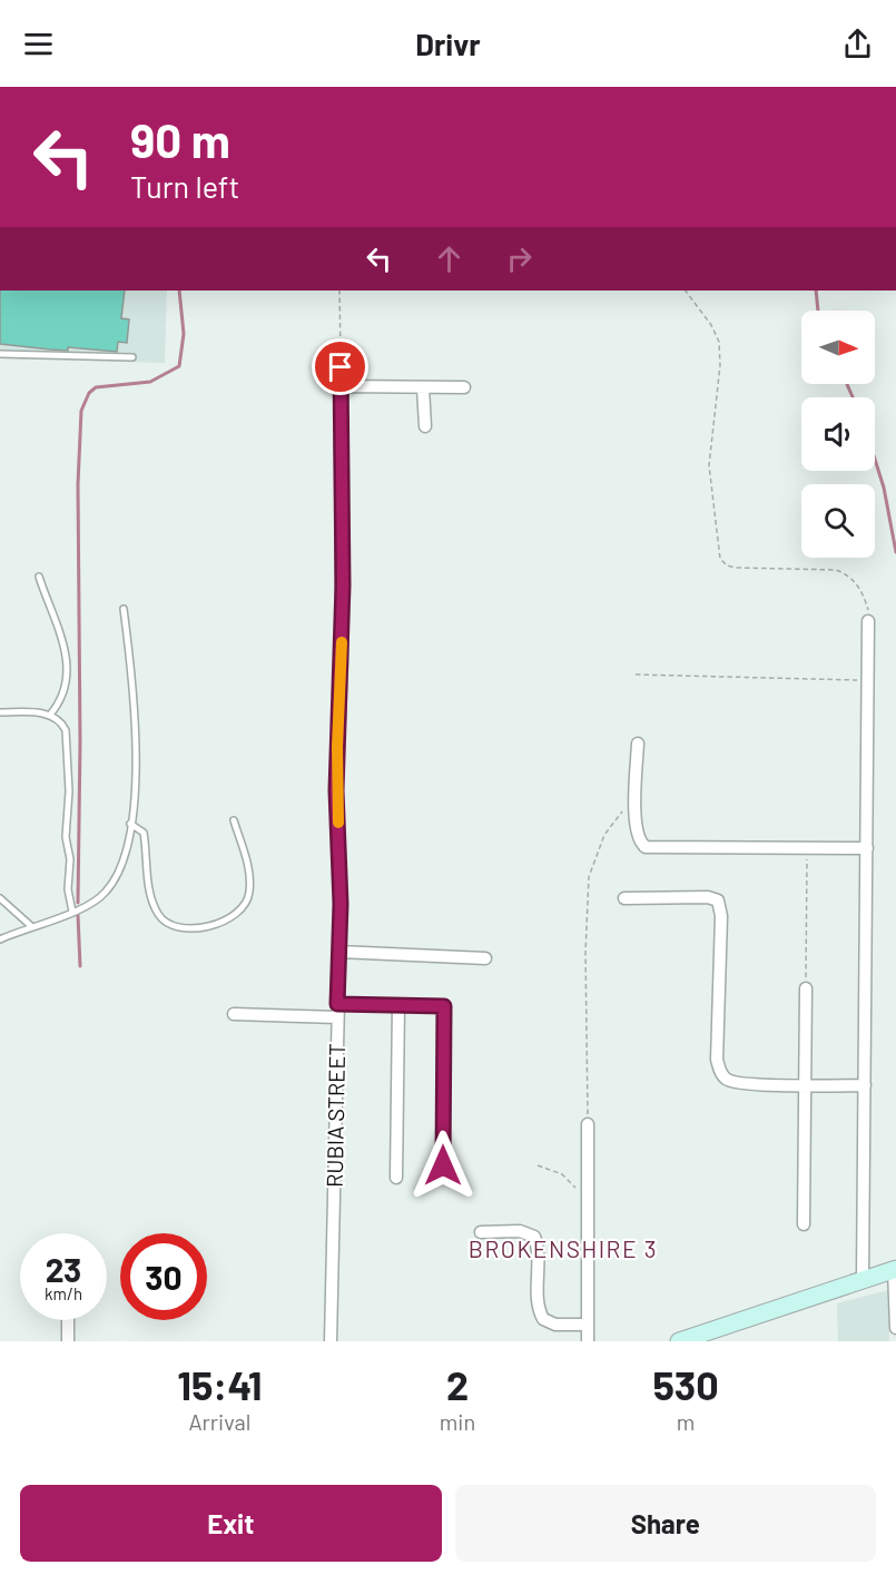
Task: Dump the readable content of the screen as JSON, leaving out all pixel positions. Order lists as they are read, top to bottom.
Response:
{
  "streets": {
    "street": ["RUBIA STREET"]
  },
  "districts": ["BROKENSHIRE 3"],
  "north": "right",
  "page": {
    "header": "Drivr",
    "turn": ["90 m", "Turn left"],
    "speed": "23 km/h",
    "limit": "30",
    "eta": [
      "15:41",
      "Arrival",
      "2",
      "min",
      "530",
      "m"
    ],
    "buttons": ["Exit", "Share"]
  }
}
